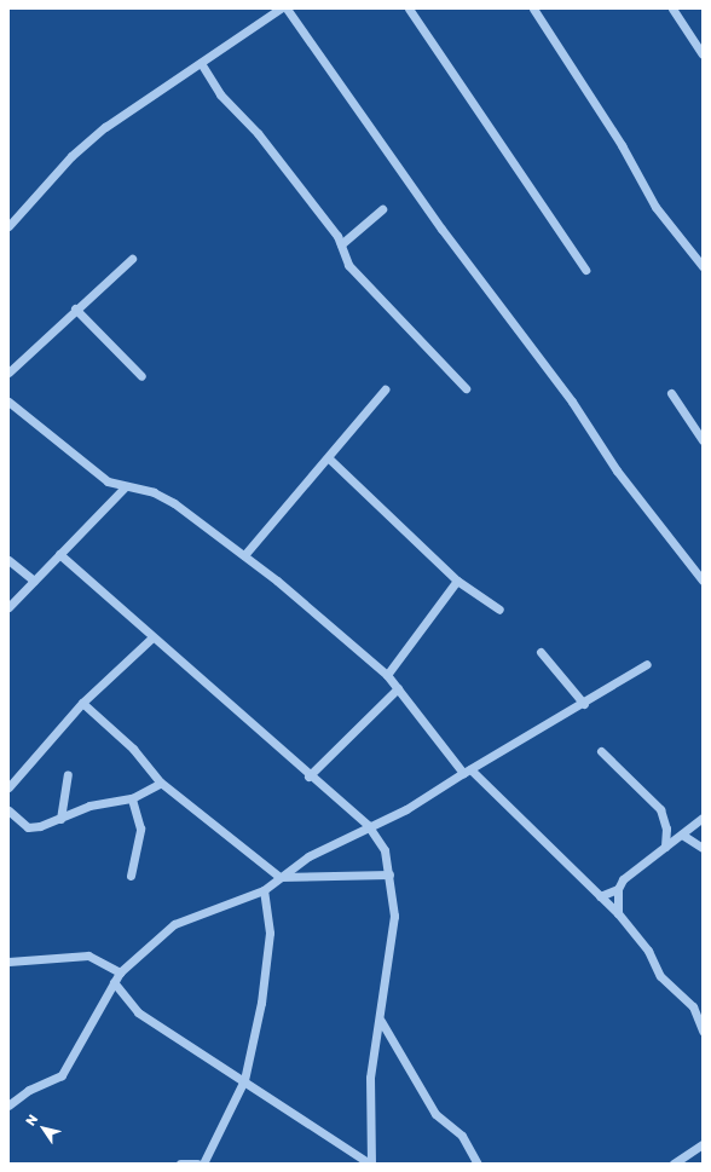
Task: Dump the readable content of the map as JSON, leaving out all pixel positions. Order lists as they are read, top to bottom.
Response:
{
  "north": "top left"
}
